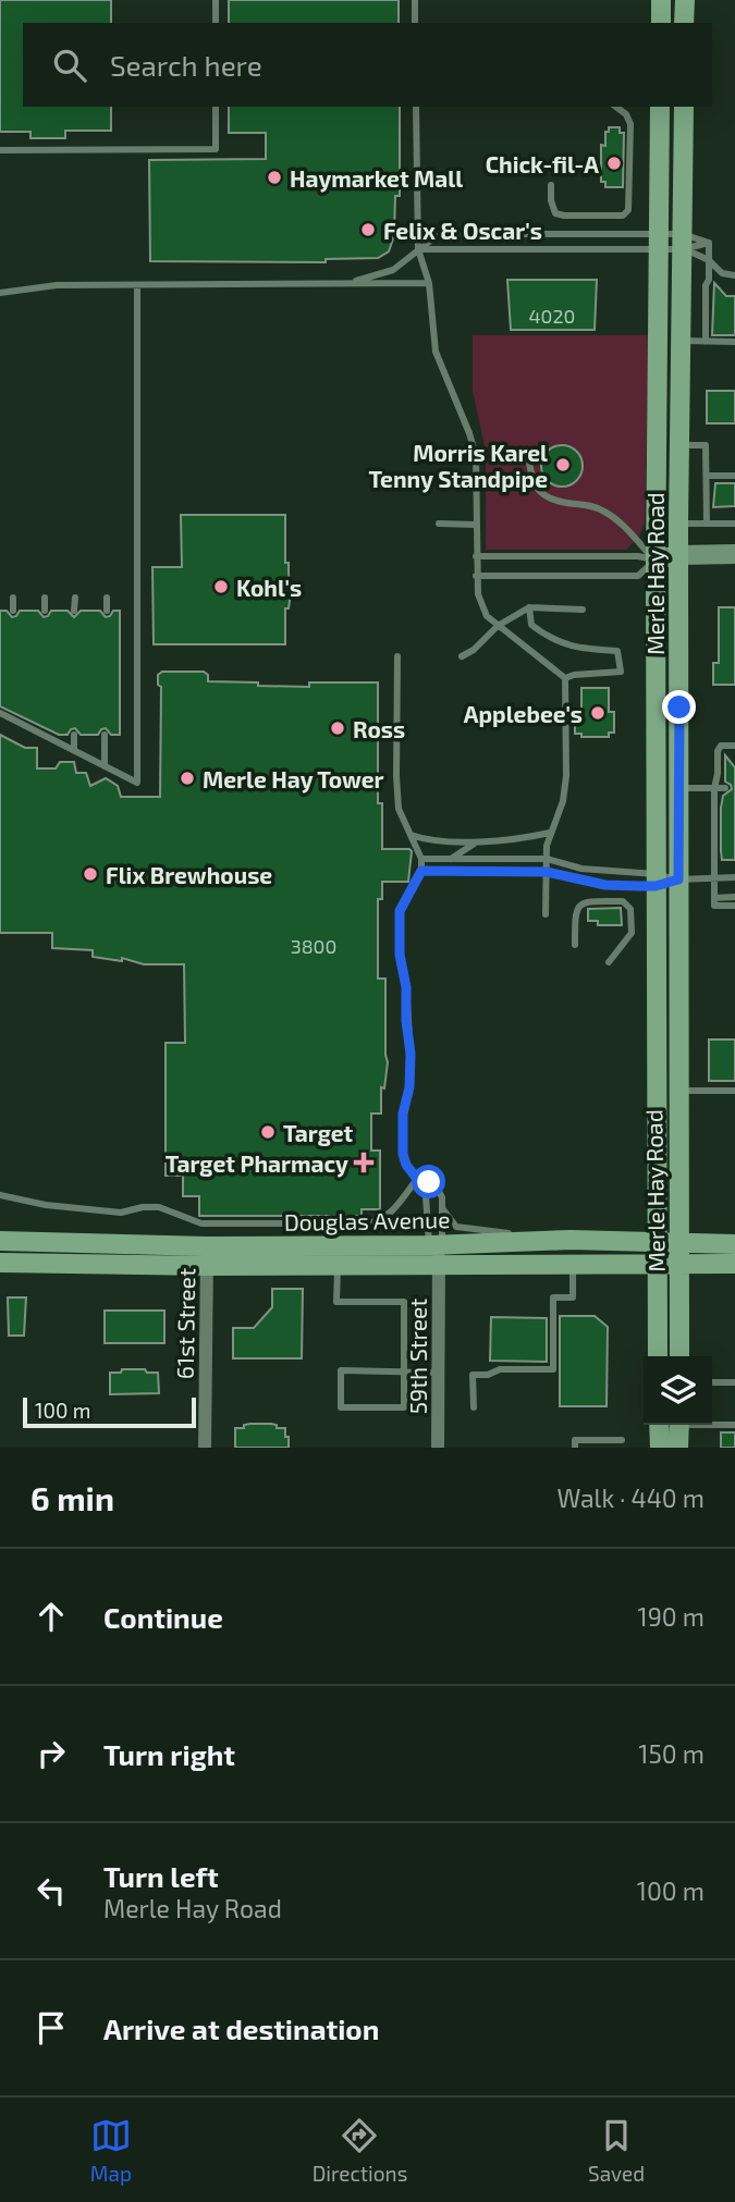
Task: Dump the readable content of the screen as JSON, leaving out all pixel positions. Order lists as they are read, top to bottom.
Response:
{
  "streets": {
    "main road": ["Merle Hay Road", "Douglas Avenue"],
    "street": ["61st Street", "59th Street"]
  },
  "crossings": [
    ["Merle Hay Road", "Douglas Avenue"],
    ["Douglas Avenue", "61st Street"],
    ["Douglas Avenue", "59th Street"]
  ],
  "places": {
    "other": [
      "Chick-fil-A",
      "Haymarket Mall",
      "Felix & Oscar's",
      "Morris Karel Tenny Standpipe",
      "Kohl's",
      "Applebee's",
      "Ross",
      "Merle Hay Tower",
      "Flix Brewhouse",
      "Target"
    ],
    "health": ["Target Pharmacy"]
  },
  "house_numbers": ["4020", "3800"],
  "scale_bar": "100 m",
  "page": {
    "search": "Search here",
    "scale": "100 m",
    "heading": ["6 min", "Walk · 440 m"],
    "list": [
      ["Continue", "190 m"],
      ["Turn right", "150 m"],
      ["Turn left", "Merle Hay Road", "100 m"],
      "Arrive at destination"
    ],
    "nav": ["Map", "Directions", "Saved"]
  }
}
